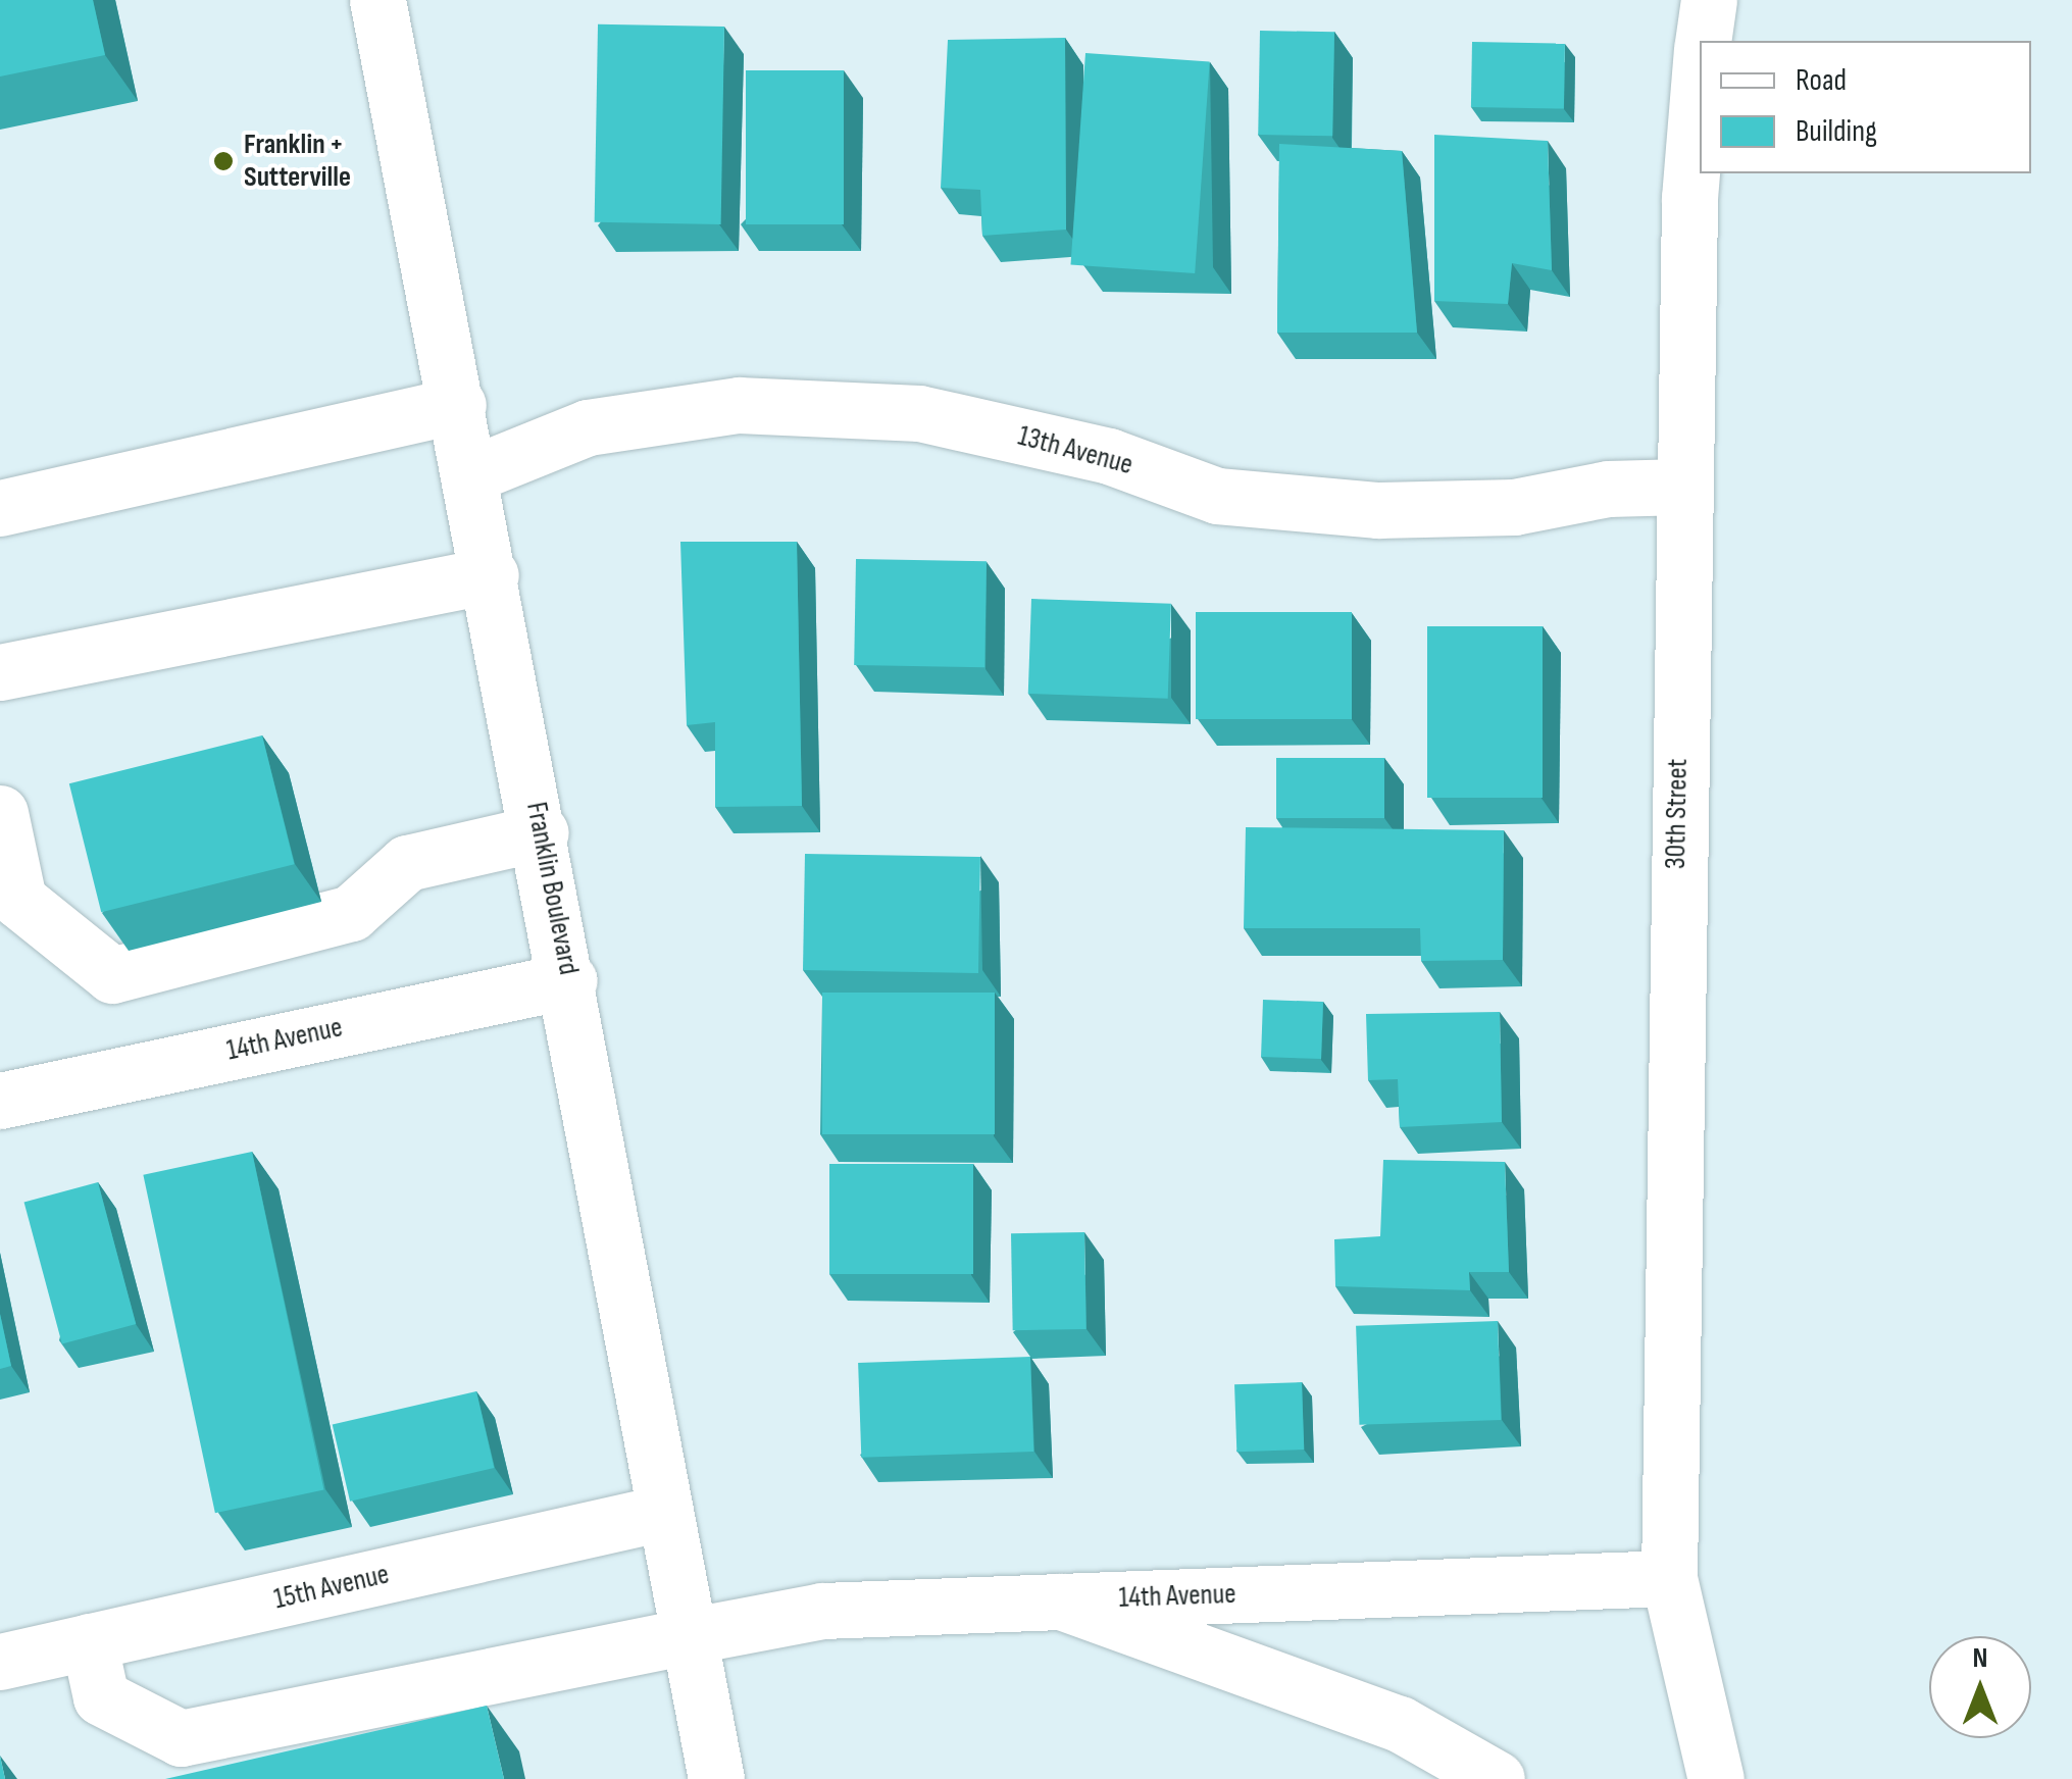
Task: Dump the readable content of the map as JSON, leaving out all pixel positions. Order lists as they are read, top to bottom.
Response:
{
  "streets": {
    "main road": [
      "13th Avenue",
      "30th Street",
      "Franklin Boulevard",
      "14th Avenue",
      "15th Avenue"
    ]
  },
  "crossings": [
    ["13th Avenue", "30th Street"],
    ["13th Avenue", "Franklin Boulevard"],
    ["30th Street", "14th Avenue"],
    ["Franklin Boulevard", "14th Avenue"],
    ["Franklin Boulevard", "15th Avenue"],
    ["14th Avenue", "15th Avenue"]
  ],
  "places": ["Franklin + Sutterville"],
  "legend": ["Road", "Building"],
  "north": "top"
}
